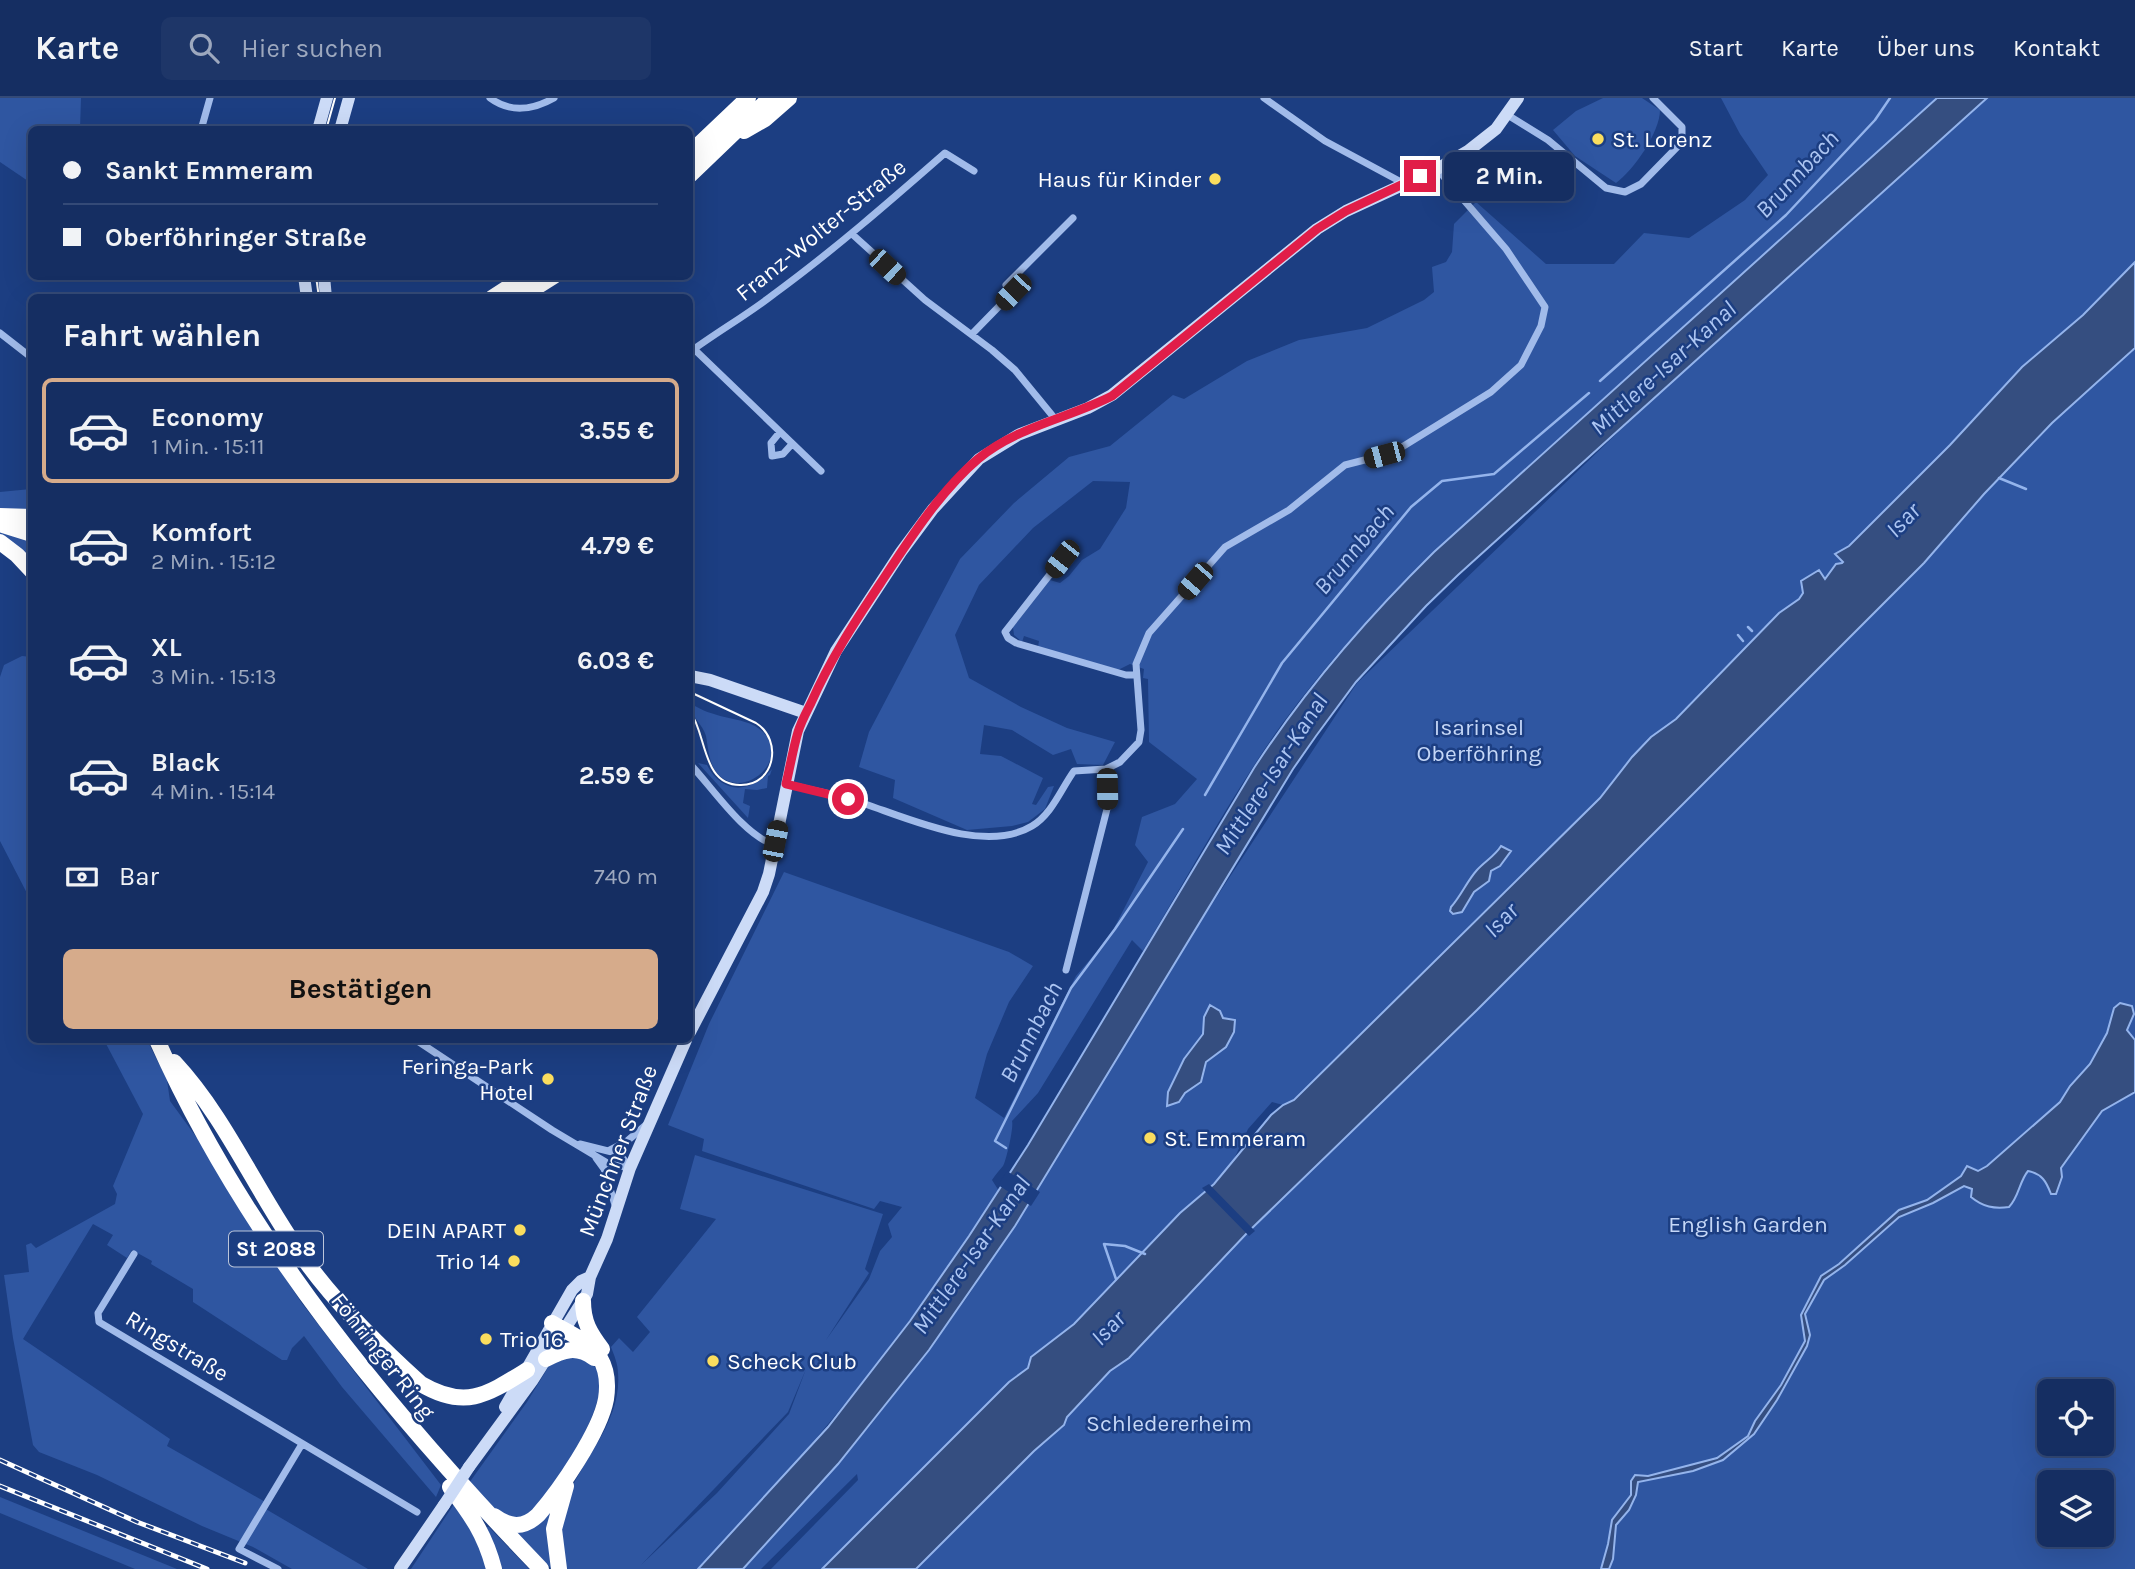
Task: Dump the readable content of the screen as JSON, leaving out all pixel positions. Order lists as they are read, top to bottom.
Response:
{
  "streets": {
    "highway": ["St 2088", "Föhringer Ring"],
    "main road": ["Münchner Straße"],
    "street": ["Franz-Wolter-Straße", "Ringstraße"]
  },
  "water": ["Brunnbach", "Mittlere-Isar-Kanal", "Isar"],
  "parks": ["Isarinsel Oberföhring", "English Garden", "Schledererheim"],
  "places": [
    "St. Lorenz",
    "Haus für Kinder",
    "Feringa-Park Hotel",
    "St. Emmeram",
    "DEIN APART",
    "Trio 14",
    "Trio 16",
    "Scheck Club"
  ],
  "page": {
    "header": "Karte",
    "search": "Hier suchen",
    "nav": [
      "Start",
      "Karte",
      "Über uns",
      "Kontakt"
    ],
    "banner": ["Sankt Emmeram", "Oberföhringer Straße"],
    "bubble": "2 Min.",
    "heading": "Fahrt wählen",
    "list": [
      {
        "name": "Economy",
        "note": "1 Min. · 15:11",
        "value": "3.55 €"
      },
      {
        "name": "Komfort",
        "note": "2 Min. · 15:12",
        "value": "4.79 €"
      },
      {
        "name": "XL",
        "note": "3 Min. · 15:13",
        "value": "6.03 €"
      },
      {
        "name": "Black",
        "note": "4 Min. · 15:14",
        "value": "2.59 €"
      }
    ],
    "pay": ["Bar", "740 m"],
    "buttons": "Bestätigen"
  }
}
